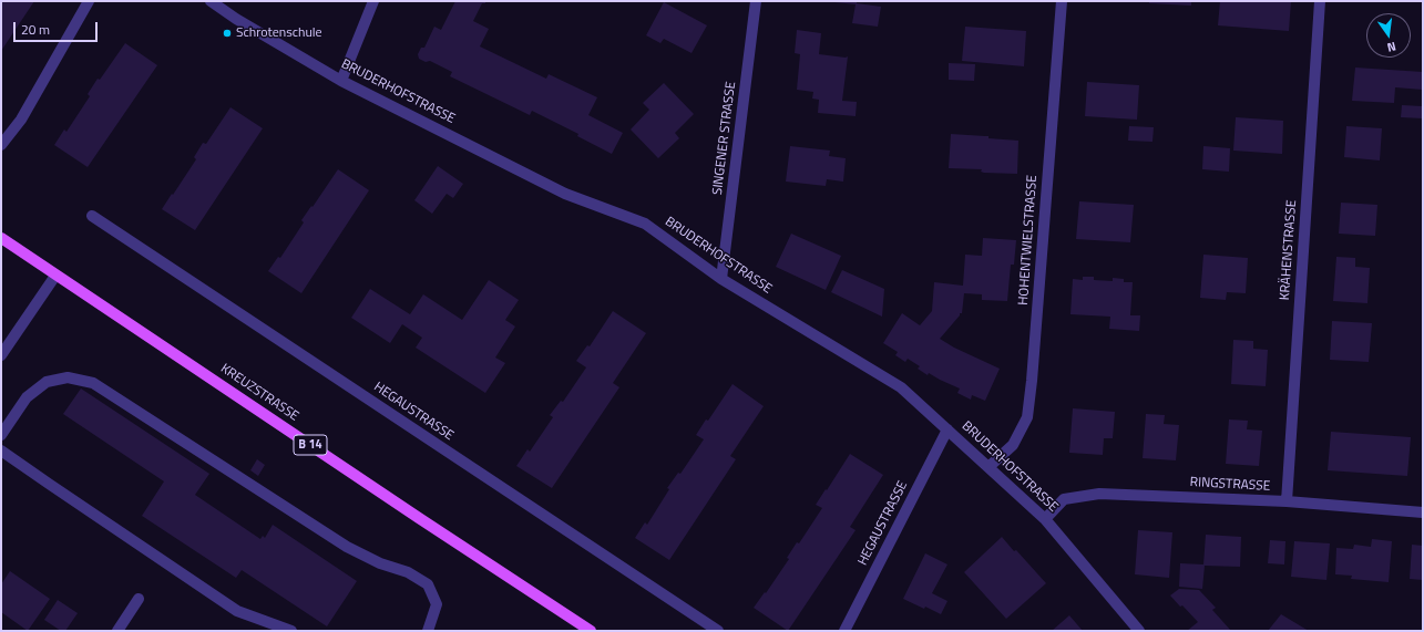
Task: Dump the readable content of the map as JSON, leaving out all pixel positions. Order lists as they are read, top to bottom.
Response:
{
  "streets": {
    "main road": ["KREUZSTRASSE", "B 14"],
    "street": [
      "BRUDERHOFSTRASSE",
      "SINGENER STRASSE",
      "HOHENTWIELSTRASSE",
      "KRÄHENSTRASSE",
      "HEGAUSTRASSE",
      "RINGSTRASSE"
    ]
  },
  "crossings": [
    ["BRUDERHOFSTRASSE", "SINGENER STRASSE"],
    ["BRUDERHOFSTRASSE", "HOHENTWIELSTRASSE"],
    ["BRUDERHOFSTRASSE", "HEGAUSTRASSE"],
    ["BRUDERHOFSTRASSE", "RINGSTRASSE"],
    ["KRÄHENSTRASSE", "RINGSTRASSE"]
  ],
  "places": ["Schrotenschule"],
  "scale_bar": "20 m",
  "north": "bottom"
}
